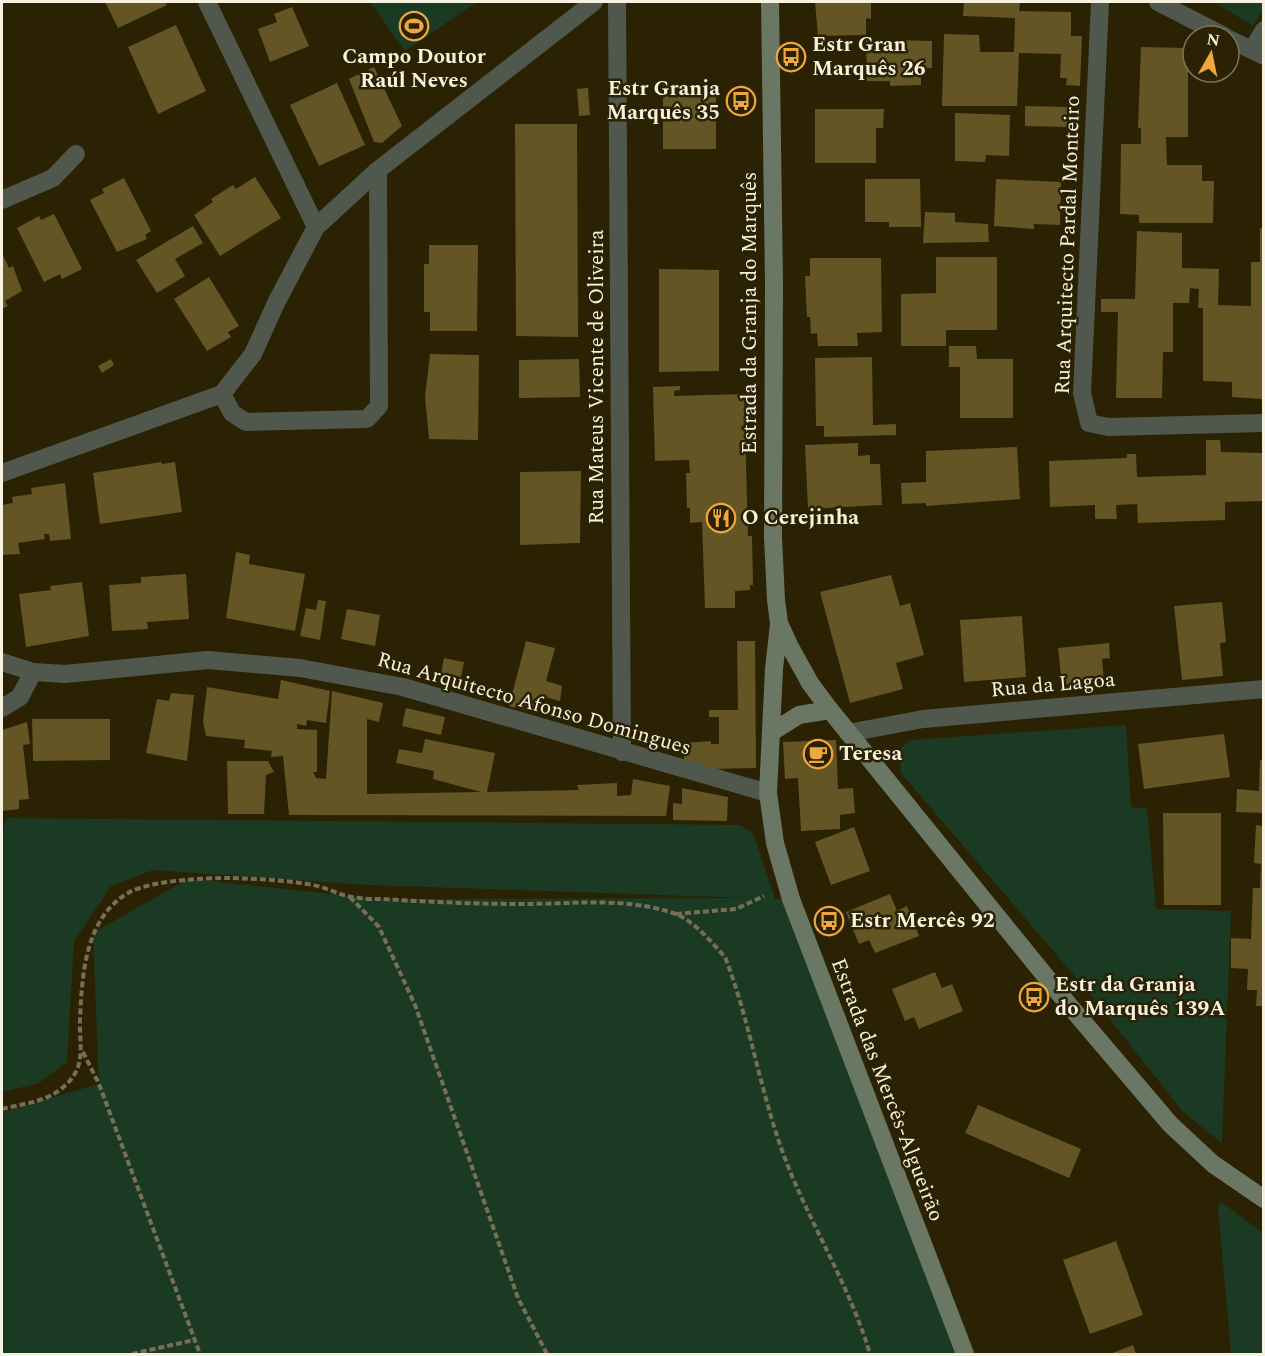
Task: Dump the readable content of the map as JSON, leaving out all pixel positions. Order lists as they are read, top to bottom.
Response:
{
  "streets": {
    "main road": ["Estrada da Granja do Marquês", "Estrada das Mercês-Algueirão"],
    "street": [
      "Rua Arquitecto Pardal Monteiro",
      "Rua Mateus Vicente de Oliveira",
      "Rua da Lagoa",
      "Rua Arquitecto Afonso Domingues"
    ]
  },
  "crossings": [
    ["Estrada da Granja do Marquês", "Rua da Lagoa"],
    ["Estrada da Granja do Marquês", "Estrada das Mercês-Algueirão"],
    ["Rua Mateus Vicente de Oliveira", "Rua Arquitecto Afonso Domingues"],
    ["Rua Arquitecto Afonso Domingues", "Estrada das Mercês-Algueirão"]
  ],
  "places": {
    "sports": ["Campo Doutor Raúl Neves"],
    "bus stop": [
      "Estr Gran Marquês 26",
      "Estr Granja Marquês 35",
      "Estr Mercês 92",
      "Estr da Granja do Marquês 139A"
    ],
    "restaurant": ["O Cerejinha"],
    "cafe": ["Teresa"]
  },
  "north": "top"
}
